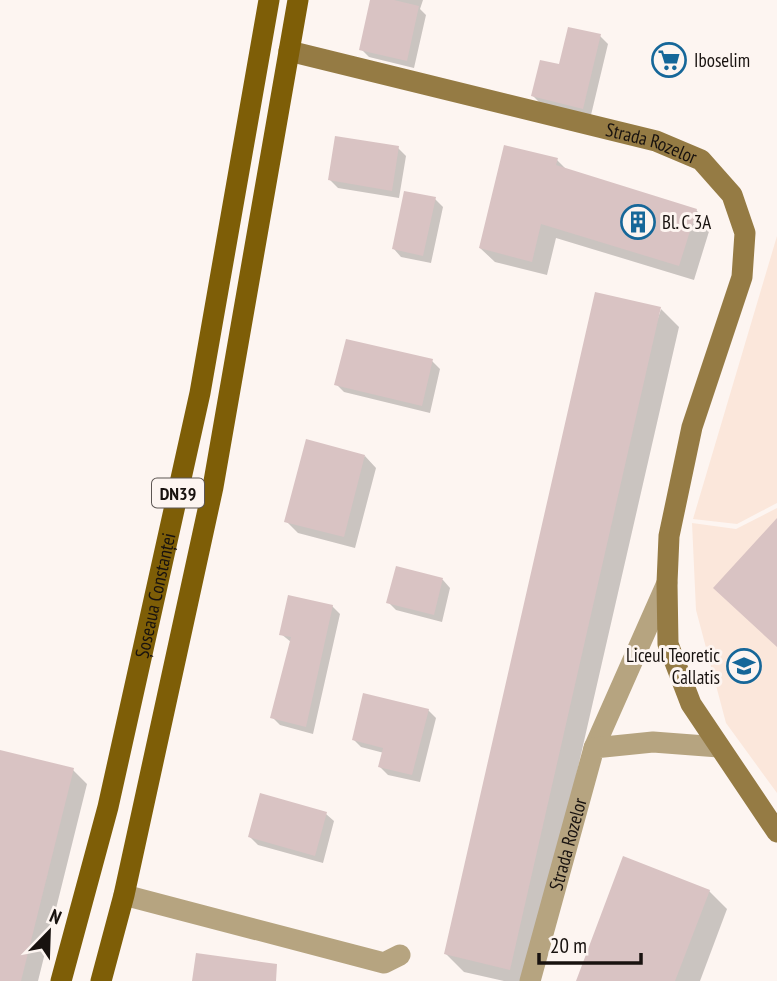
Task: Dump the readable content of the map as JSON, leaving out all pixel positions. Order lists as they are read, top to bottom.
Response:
{
  "streets": {
    "main road": ["DN39", "Șoseaua Constanței"],
    "street": ["Strada Rozelor"]
  },
  "crossings": [
    ["Strada Rozelor", "Șoseaua Constanței"]
  ],
  "places": {
    "supermarket": ["Iboselim"],
    "building": ["Bl. C 3A"],
    "school or university": ["Liceul Teoretic Callatis"]
  },
  "scale_bar": "20 m",
  "north": "top right"
}
